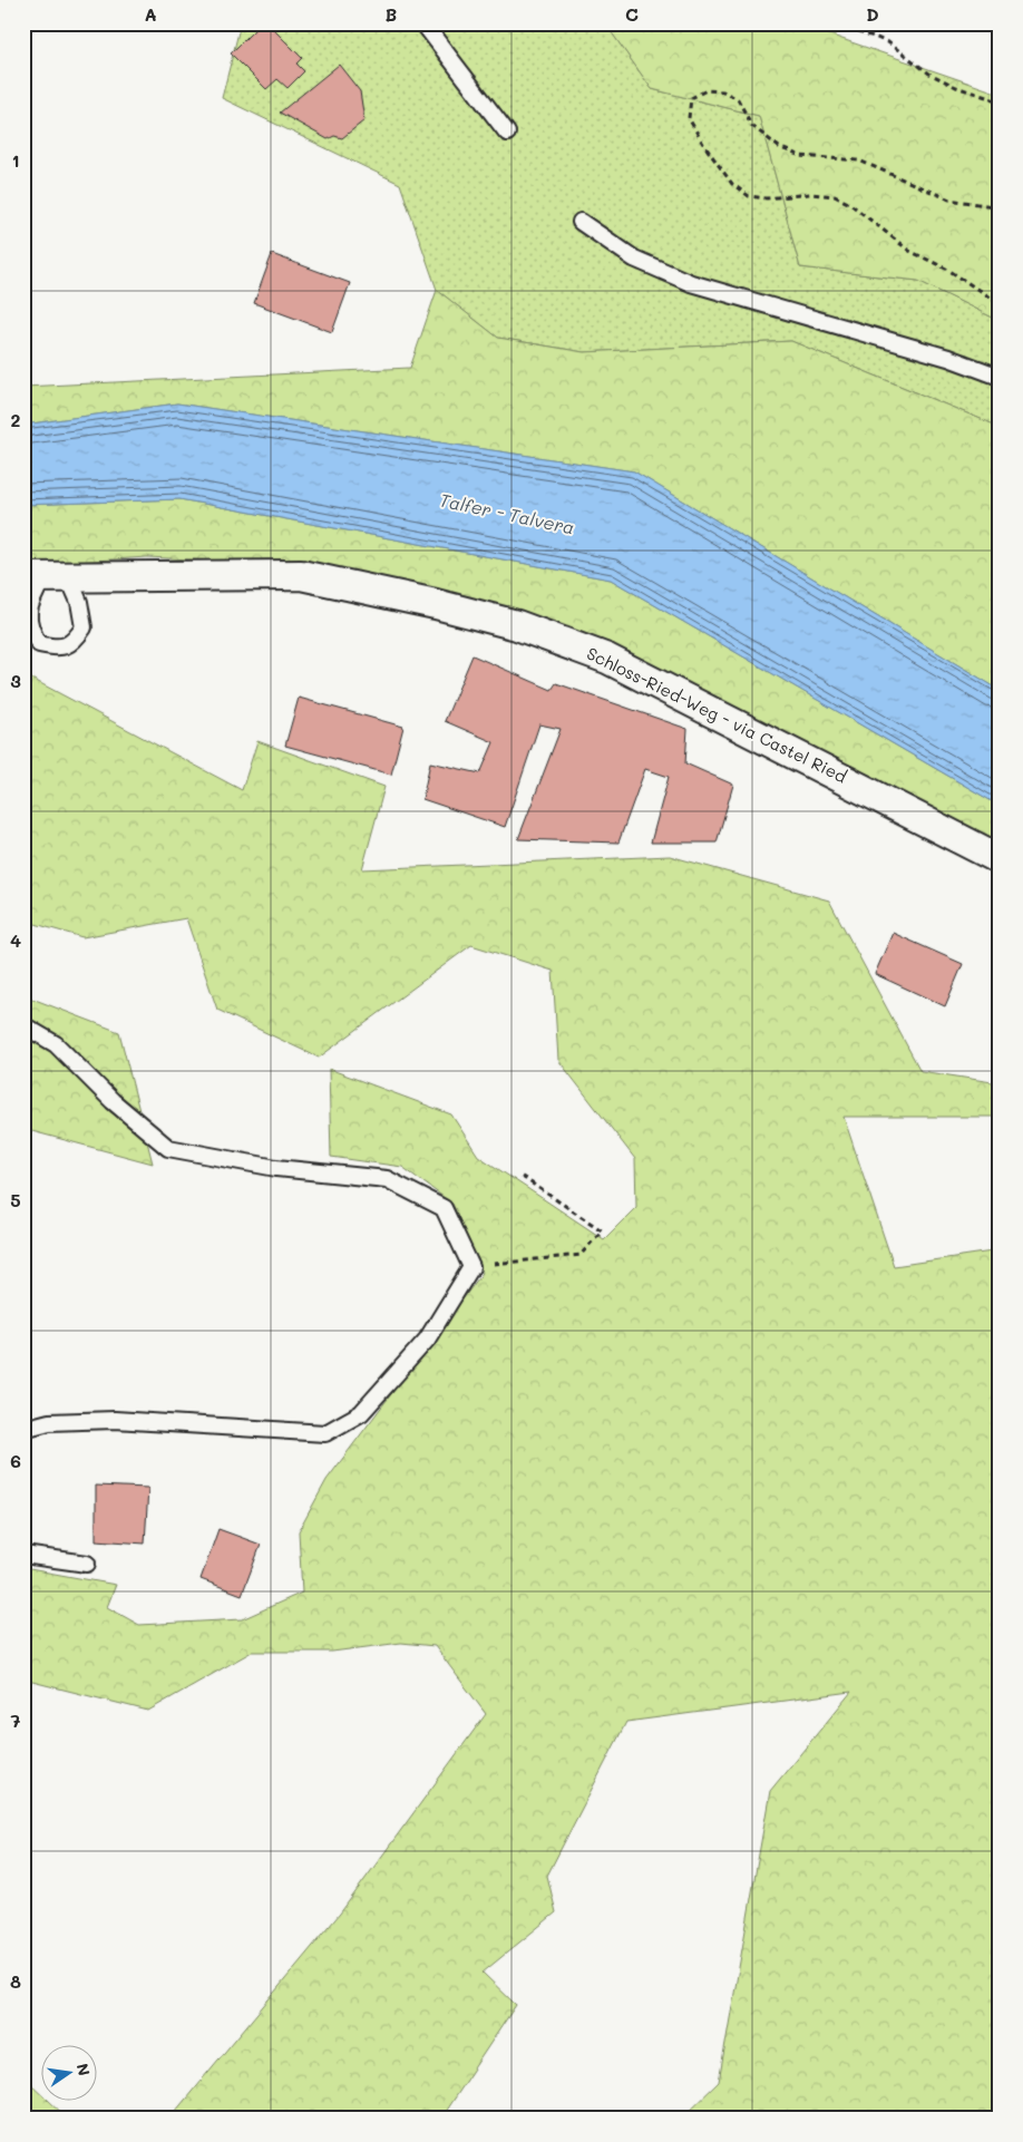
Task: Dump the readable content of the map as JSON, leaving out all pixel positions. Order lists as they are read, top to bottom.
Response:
{
  "streets": {
    "street": ["Schloss-Ried-Weg - via Castel Ried"]
  },
  "water": ["Talfer - Talvera"],
  "north": "right",
  "grid": {
    "columns": [
      "A",
      "B",
      "C",
      "D"
    ],
    "rows": [
      "1",
      "2",
      "3",
      "4",
      "5",
      "6",
      "7",
      "8"
    ]
  }
}
